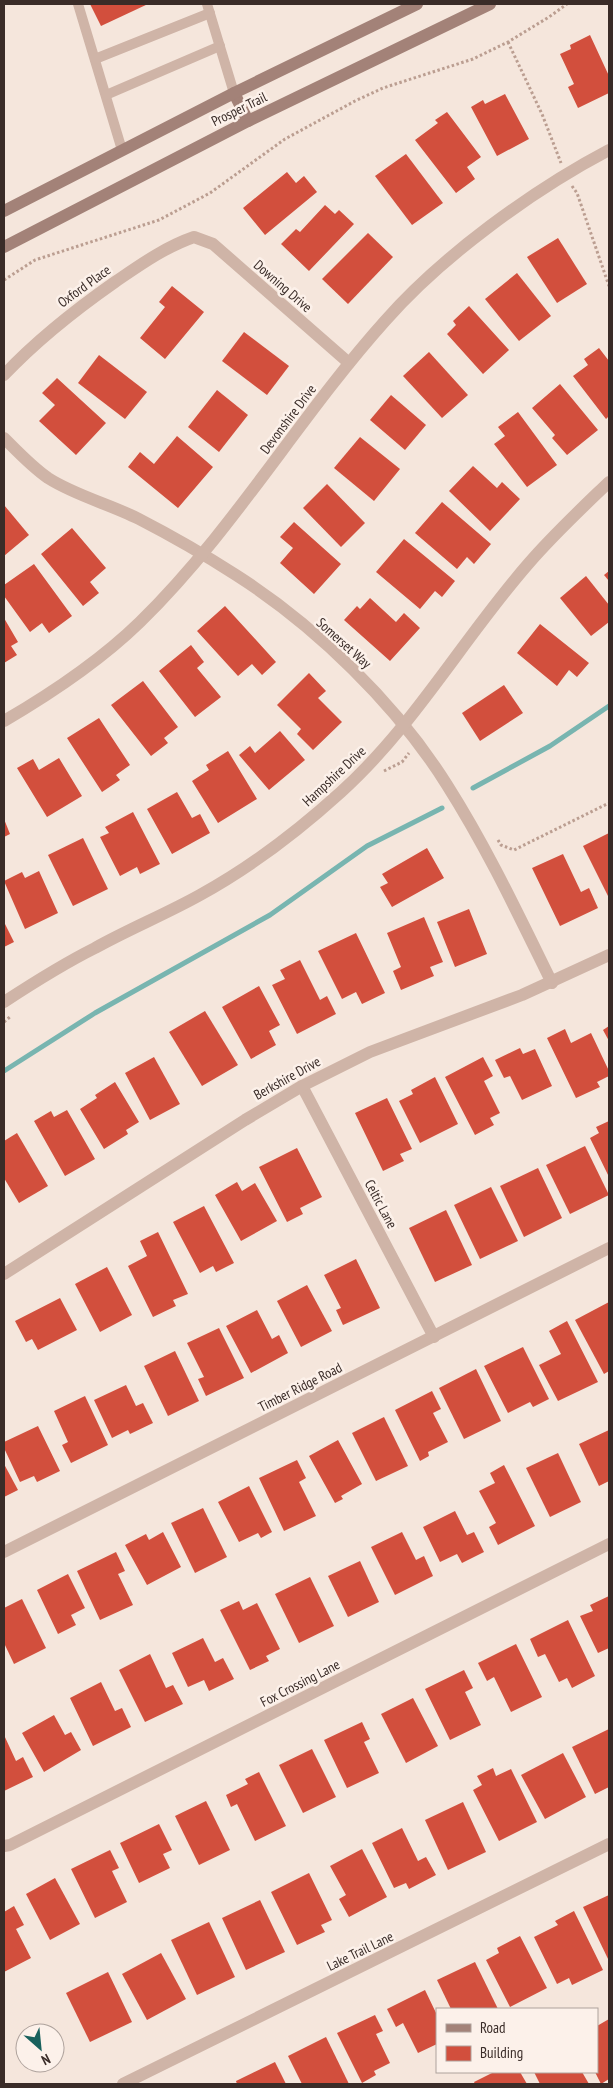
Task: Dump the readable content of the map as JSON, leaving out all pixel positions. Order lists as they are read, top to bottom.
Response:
{
  "streets": {
    "main road": ["Prosper Trail"],
    "street": [
      "Oxford Place",
      "Downing Drive",
      "Devonshire Drive",
      "Somerset Way",
      "Hampshire Drive",
      "Berkshire Drive",
      "Celtic Lane",
      "Timber Ridge Road",
      "Fox Crossing Lane",
      "Lake Trail Lane"
    ]
  },
  "crossings": [
    ["Oxford Place", "Downing Drive"],
    ["Downing Drive", "Devonshire Drive"],
    ["Devonshire Drive", "Somerset Way"],
    ["Somerset Way", "Hampshire Drive"],
    ["Somerset Way", "Berkshire Drive"],
    ["Berkshire Drive", "Celtic Lane"],
    ["Celtic Lane", "Timber Ridge Road"]
  ],
  "legend": ["Road", "Building"],
  "north": "bottom right"
}
